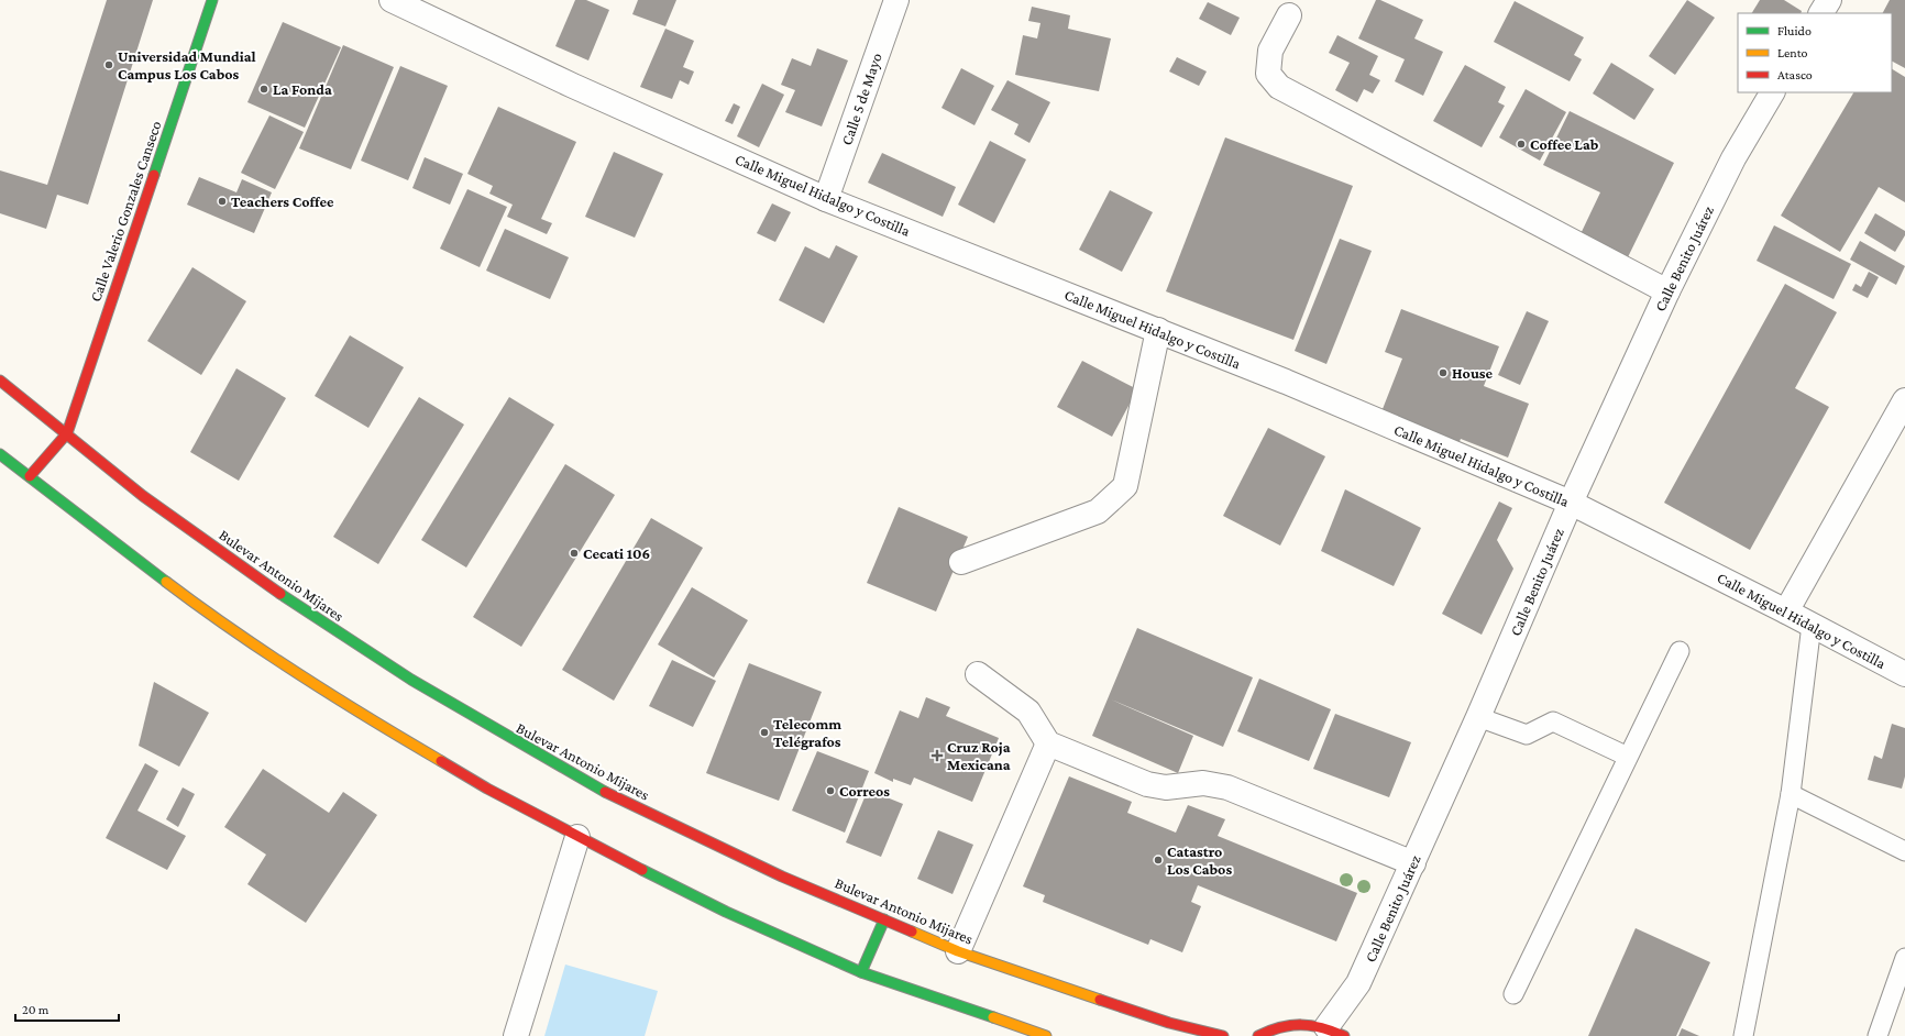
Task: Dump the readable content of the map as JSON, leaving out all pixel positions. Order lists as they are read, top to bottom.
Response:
{
  "streets": {
    "main road": ["Calle Valerio Gonzales Canseco", "Bulevar Antonio Mijares"],
    "street": ["Calle 5 de Mayo", "Calle Miguel Hidalgo y Costilla", "Calle Benito Juárez"]
  },
  "crossings": [
    ["Calle 5 de Mayo", "Calle Miguel Hidalgo y Costilla"],
    ["Calle Miguel Hidalgo y Costilla", "Calle Benito Juárez"],
    ["Calle Valerio Gonzales Canseco", "Bulevar Antonio Mijares"]
  ],
  "places": {
    "other": [
      "Universidad Mundial Campus Los Cabos",
      "La Fonda",
      "Coffee Lab",
      "Teachers Coffee",
      "House",
      "Cecati 106",
      "Telecomm Telégrafos",
      "Correos",
      "Catastro Los Cabos"
    ],
    "health": ["Cruz Roja Mexicana"]
  },
  "legend": ["Fluido", "Lento", "Atasco"],
  "scale_bar": "20 m"
}
